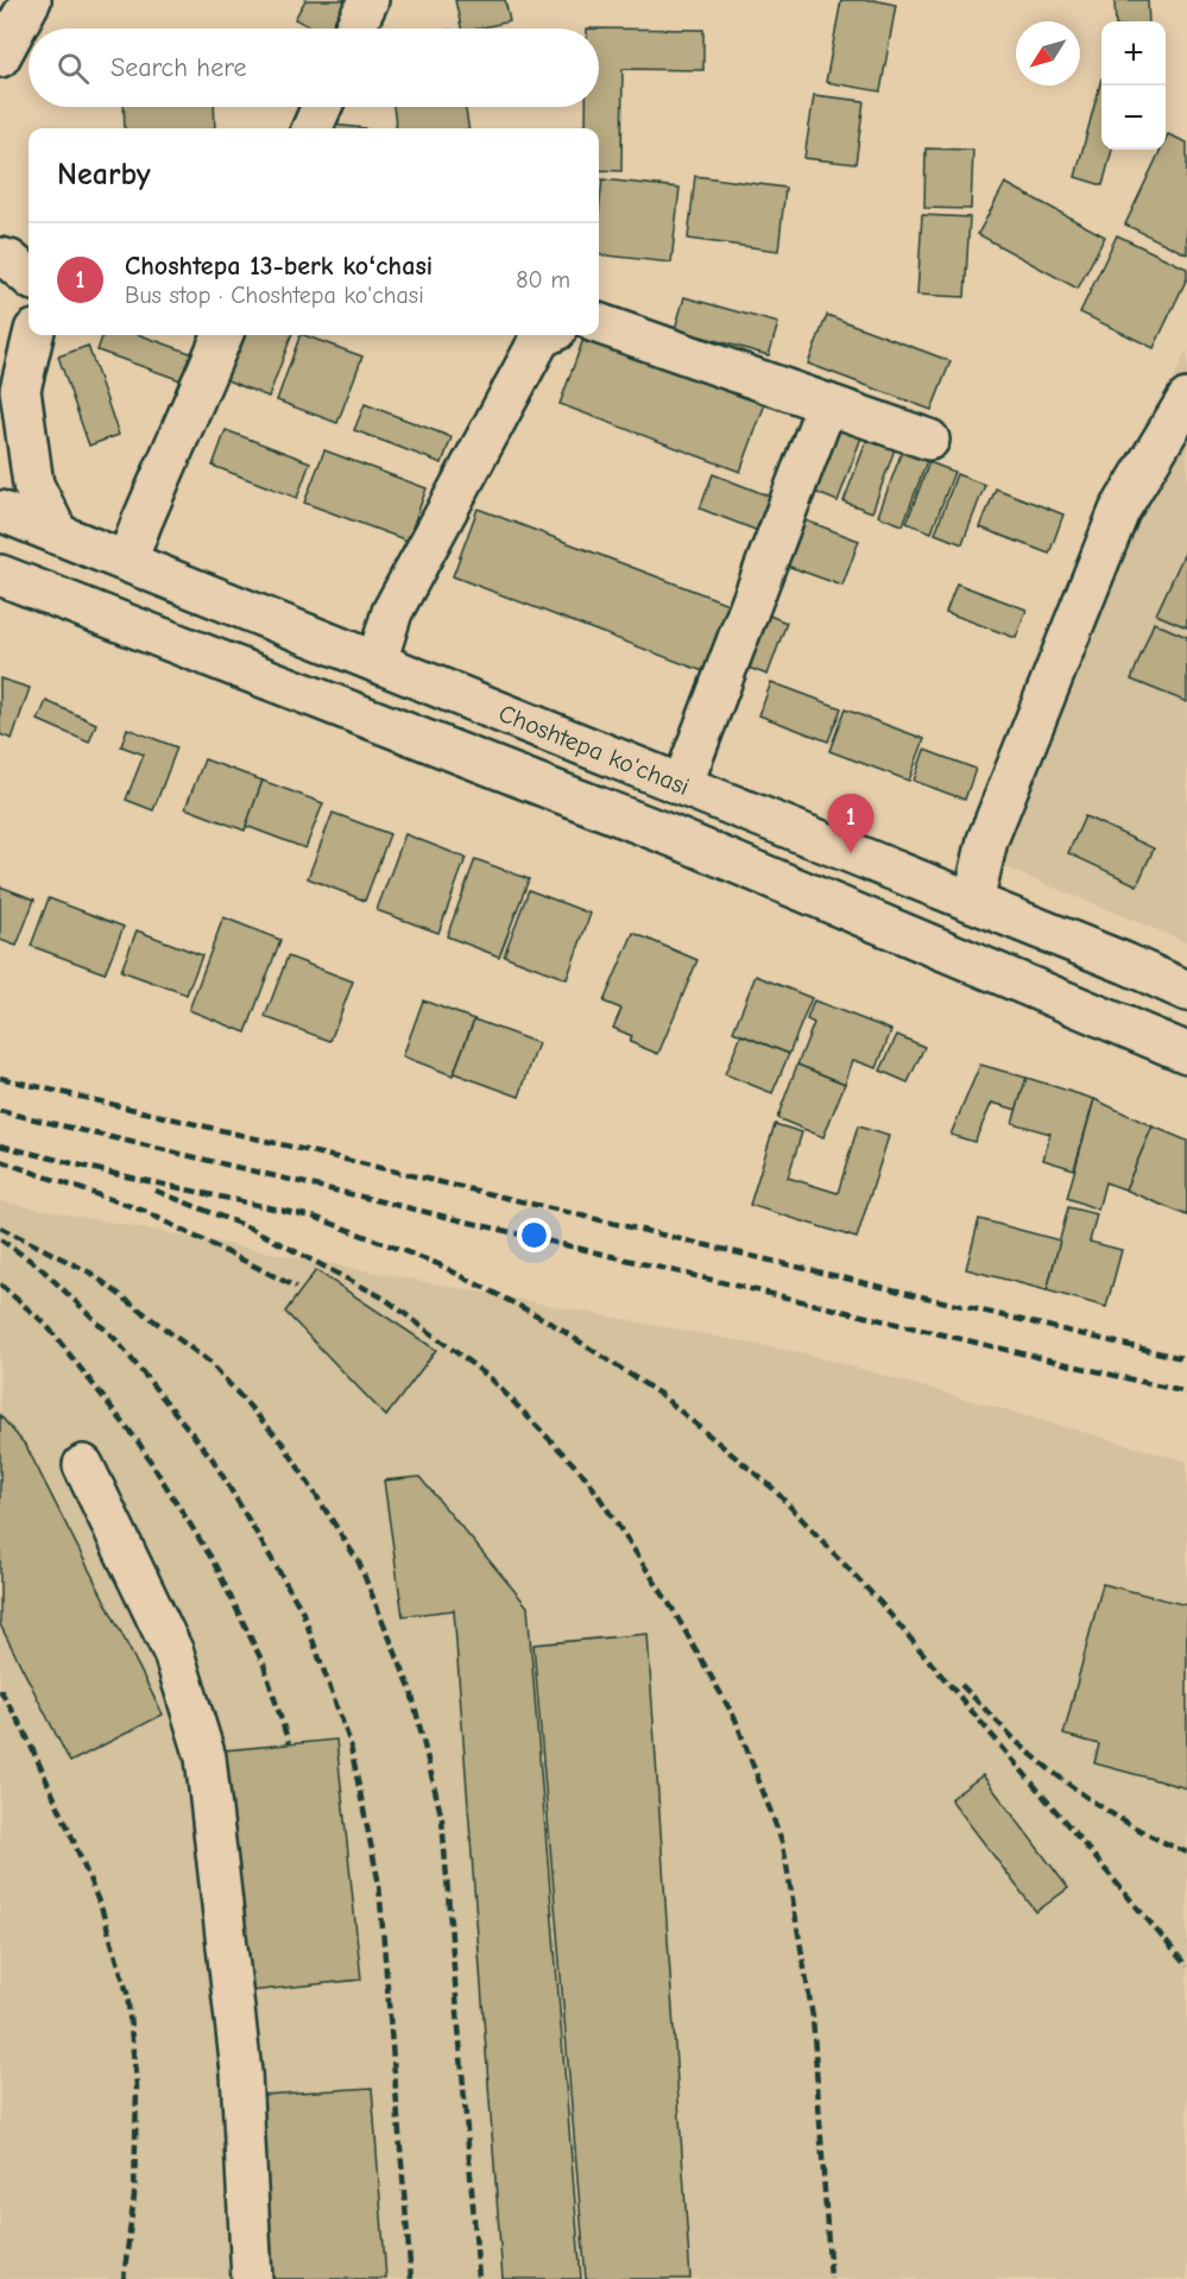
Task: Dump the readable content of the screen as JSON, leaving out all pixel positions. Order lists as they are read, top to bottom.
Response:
{
  "streets": {
    "main road": ["Choshtepa ko'chasi"]
  },
  "north": "bottom left",
  "page": {
    "map_buttons": ["+", "−"],
    "search": "Search here",
    "heading": "Nearby",
    "list": [
      {
        "mark": "1",
        "name": "Choshtepa 13-berk koʻchasi",
        "note": "Bus stop · Choshtepa ko'chasi",
        "value": "80 m"
      }
    ],
    "pins": "1"
  }
}
